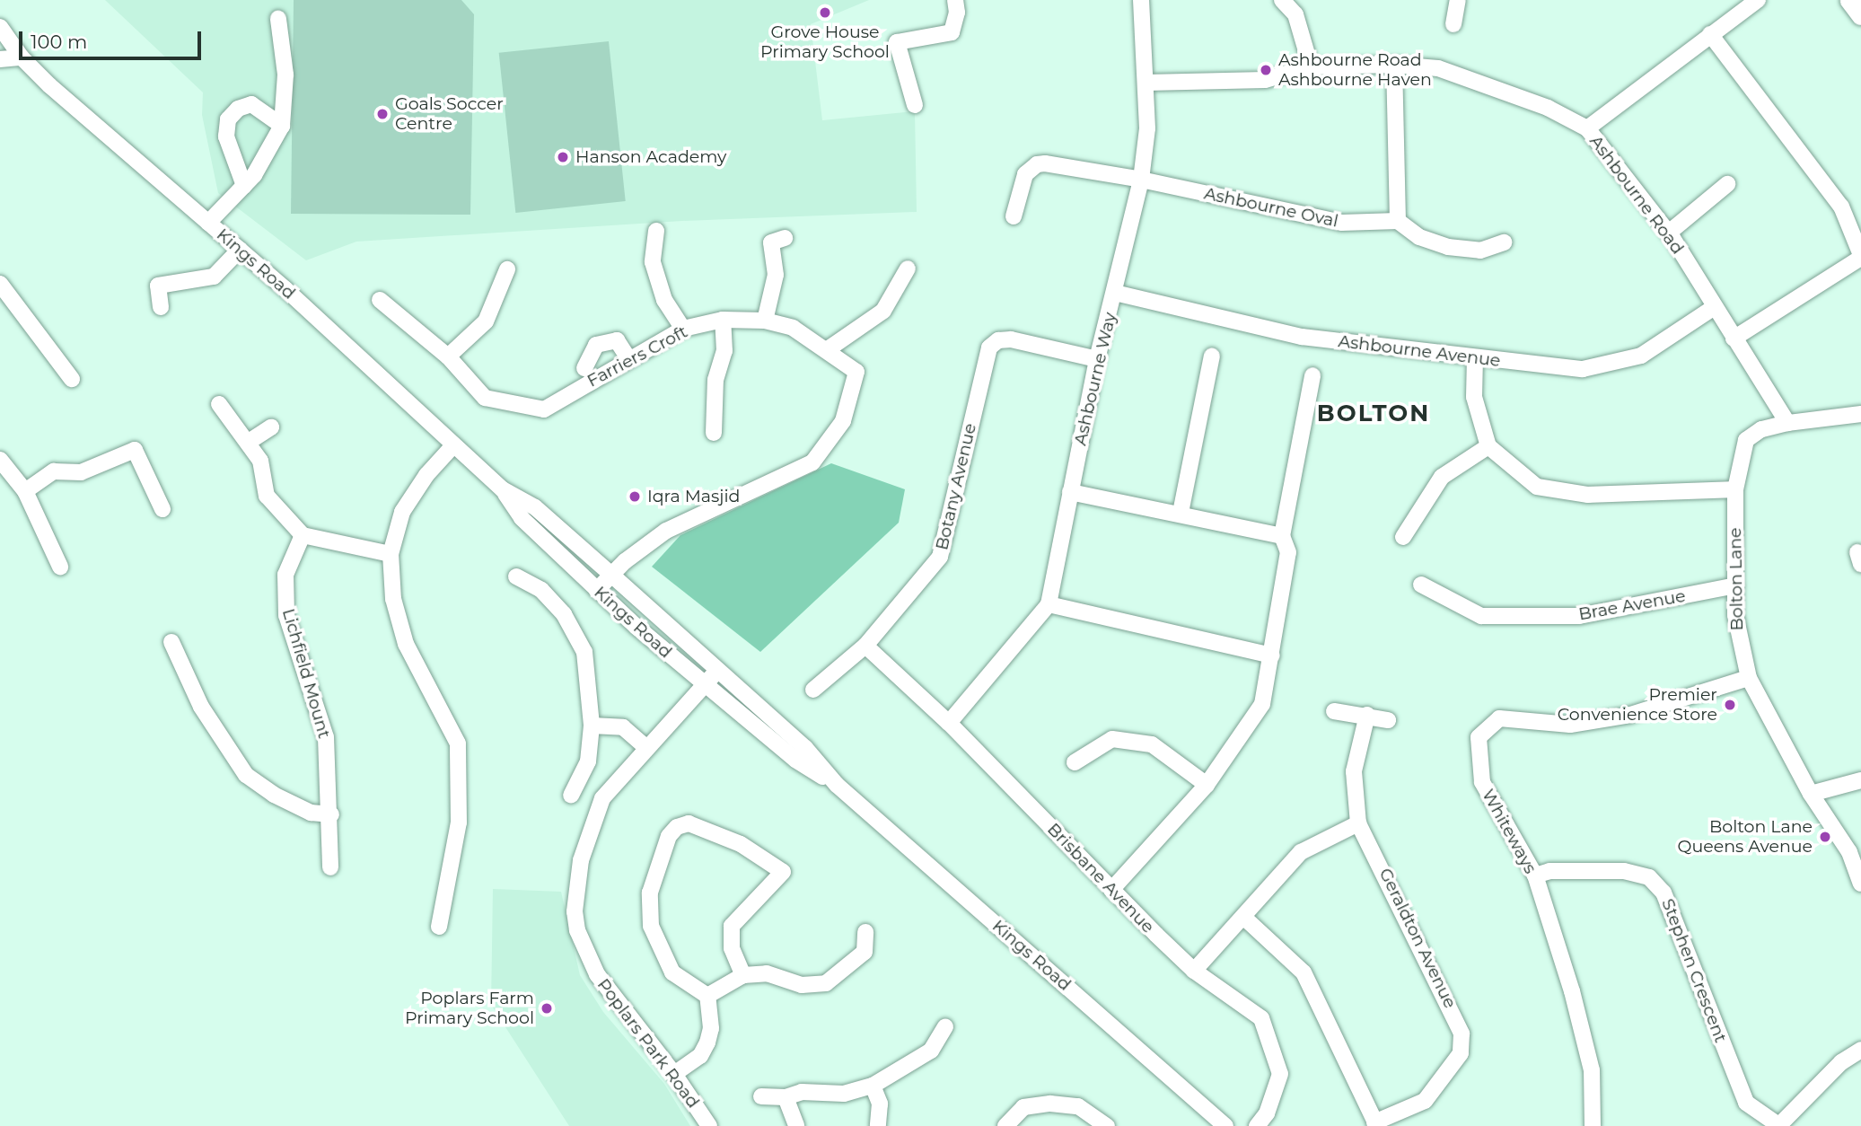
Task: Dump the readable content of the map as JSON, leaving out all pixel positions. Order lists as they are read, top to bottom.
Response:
{
  "streets": {
    "street": [
      "Ashbourne Road",
      "Ashbourne Oval",
      "Kings Road",
      "Ashbourne Avenue",
      "Farriers Croft",
      "Ashbourne Way",
      "Botany Avenue",
      "Bolton Lane",
      "Brae Avenue",
      "Lichfield Mount",
      "Whiteways",
      "Brisbane Avenue",
      "Geraldton Avenue",
      "Stephen Crescent",
      "Poplars Park Road"
    ]
  },
  "crossings": [
    ["Ashbourne Road", "Ashbourne Avenue"],
    ["Ashbourne Road", "Ashbourne Way"],
    ["Ashbourne Road", "Bolton Lane"],
    ["Ashbourne Oval", "Ashbourne Way"],
    ["Kings Road", "Farriers Croft"],
    ["Kings Road", "Poplars Park Road"],
    ["Ashbourne Avenue", "Ashbourne Way"],
    ["Ashbourne Way", "Botany Avenue"],
    ["Ashbourne Way", "Brisbane Avenue"],
    ["Botany Avenue", "Brisbane Avenue"],
    ["Bolton Lane", "Brae Avenue"],
    ["Bolton Lane", "Whiteways"],
    ["Whiteways", "Stephen Crescent"]
  ],
  "districts": ["BOLTON"],
  "places": [
    "Grove House Primary School",
    "Ashbourne Road Ashbourne Haven",
    "Goals Soccer Centre",
    "Hanson Academy",
    "Iqra Masjid",
    "Premier Convenience Store",
    "Bolton Lane Queens Avenue",
    "Poplars Farm Primary School"
  ],
  "scale_bar": "100 m"
}
